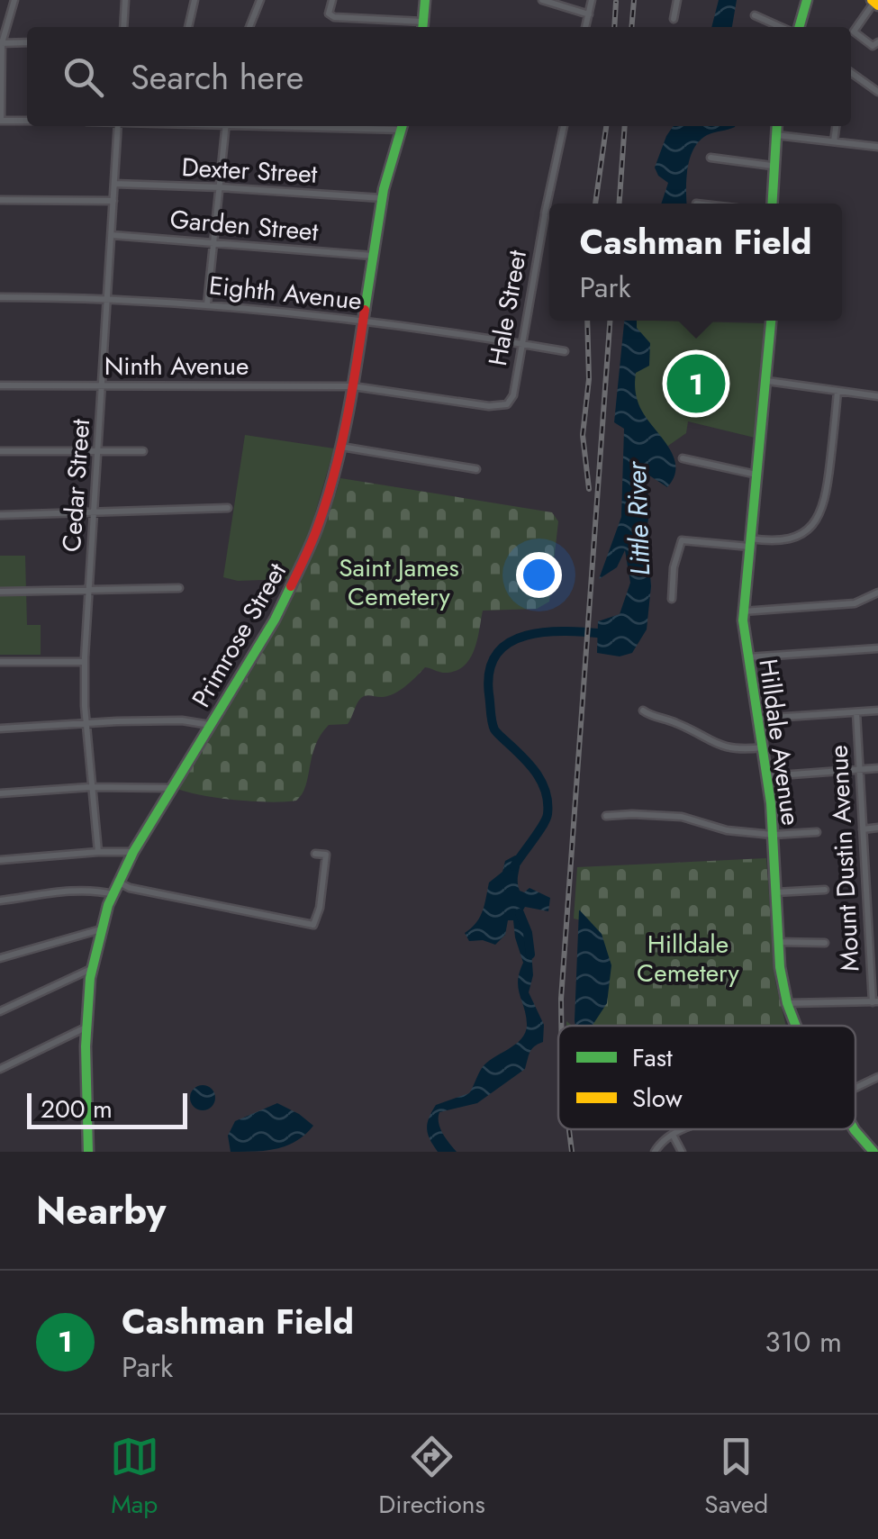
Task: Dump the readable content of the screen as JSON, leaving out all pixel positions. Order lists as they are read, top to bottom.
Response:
{
  "streets": {
    "main road": ["Primrose Street", "Hilldale Avenue"],
    "street": [
      "Dexter Street",
      "Garden Street",
      "Eighth Avenue",
      "Hale Street",
      "Ninth Avenue",
      "Cedar Street",
      "Mount Dustin Avenue"
    ]
  },
  "crossings": [
    ["Dexter Street", "Cedar Street"],
    ["Dexter Street", "Primrose Street"],
    ["Garden Street", "Cedar Street"],
    ["Garden Street", "Primrose Street"],
    ["Eighth Avenue", "Hale Street"],
    ["Eighth Avenue", "Cedar Street"],
    ["Eighth Avenue", "Primrose Street"],
    ["Hale Street", "Ninth Avenue"],
    ["Ninth Avenue", "Cedar Street"],
    ["Ninth Avenue", "Primrose Street"]
  ],
  "water": ["Little River"],
  "parks": ["Saint James Cemetery", "Hilldale Cemetery"],
  "legend": ["Fast", "Slow"],
  "scale_bar": "200 m",
  "page": {
    "search": "Search here",
    "popup": ["Cashman Field", "Park"],
    "pins": "1",
    "scale": "200 m",
    "heading": "Nearby",
    "list": [
      {
        "mark": "1",
        "name": "Cashman Field",
        "note": "Park",
        "value": "310 m"
      }
    ],
    "nav": ["Map", "Directions", "Saved"]
  }
}
